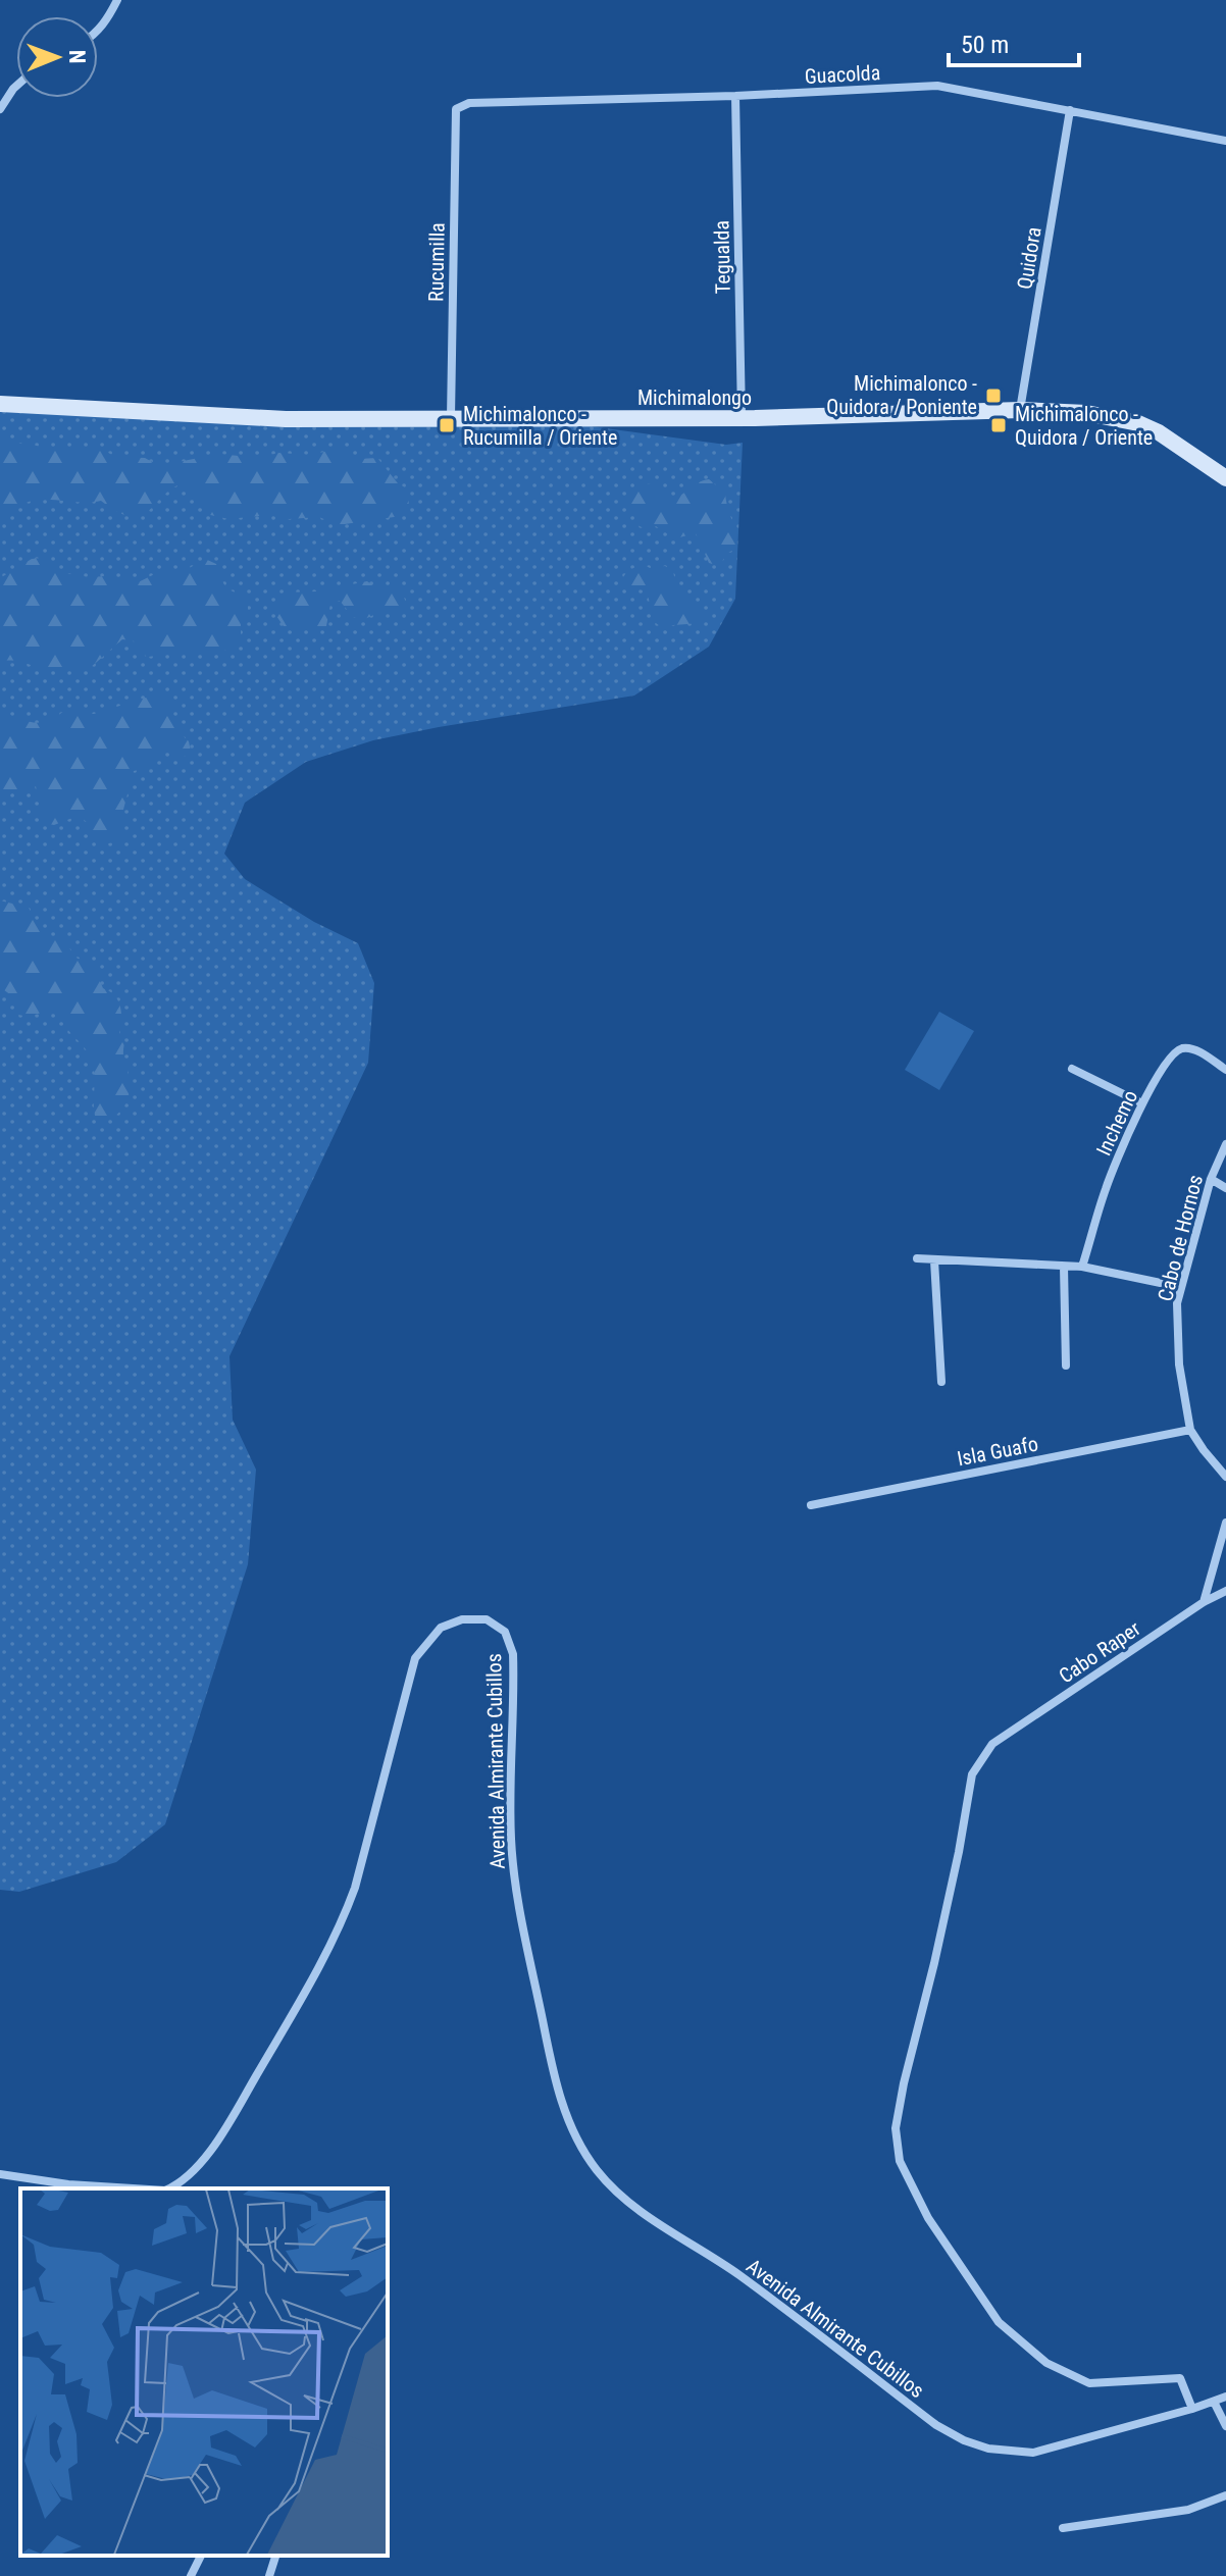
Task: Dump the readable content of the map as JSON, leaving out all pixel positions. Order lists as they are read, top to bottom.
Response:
{
  "streets": {
    "main road": ["Michimalongo"],
    "street": [
      "Guacolda",
      "Tegualda",
      "Quidora",
      "Rucumilla",
      "Inchemo",
      "Cabo de Hornos",
      "Isla Guafo",
      "Cabo Raper",
      "Avenida Almirante Cubillos"
    ]
  },
  "crossings": [
    ["Guacolda", "Tegualda"],
    ["Guacolda", "Quidora"],
    ["Guacolda", "Rucumilla"],
    ["Tegualda", "Michimalongo"],
    ["Quidora", "Michimalongo"],
    ["Rucumilla", "Michimalongo"],
    ["Cabo de Hornos", "Isla Guafo"],
    ["Cabo Raper", "Avenida Almirante Cubillos"]
  ],
  "places": {
    "transit": ["Michimalonco - Quidora / Poniente", "Michimalonco - Rucumilla / Oriente", "Michimalonco - Quidora / Oriente"]
  },
  "scale_bar": "50 m",
  "north": "right"
}
